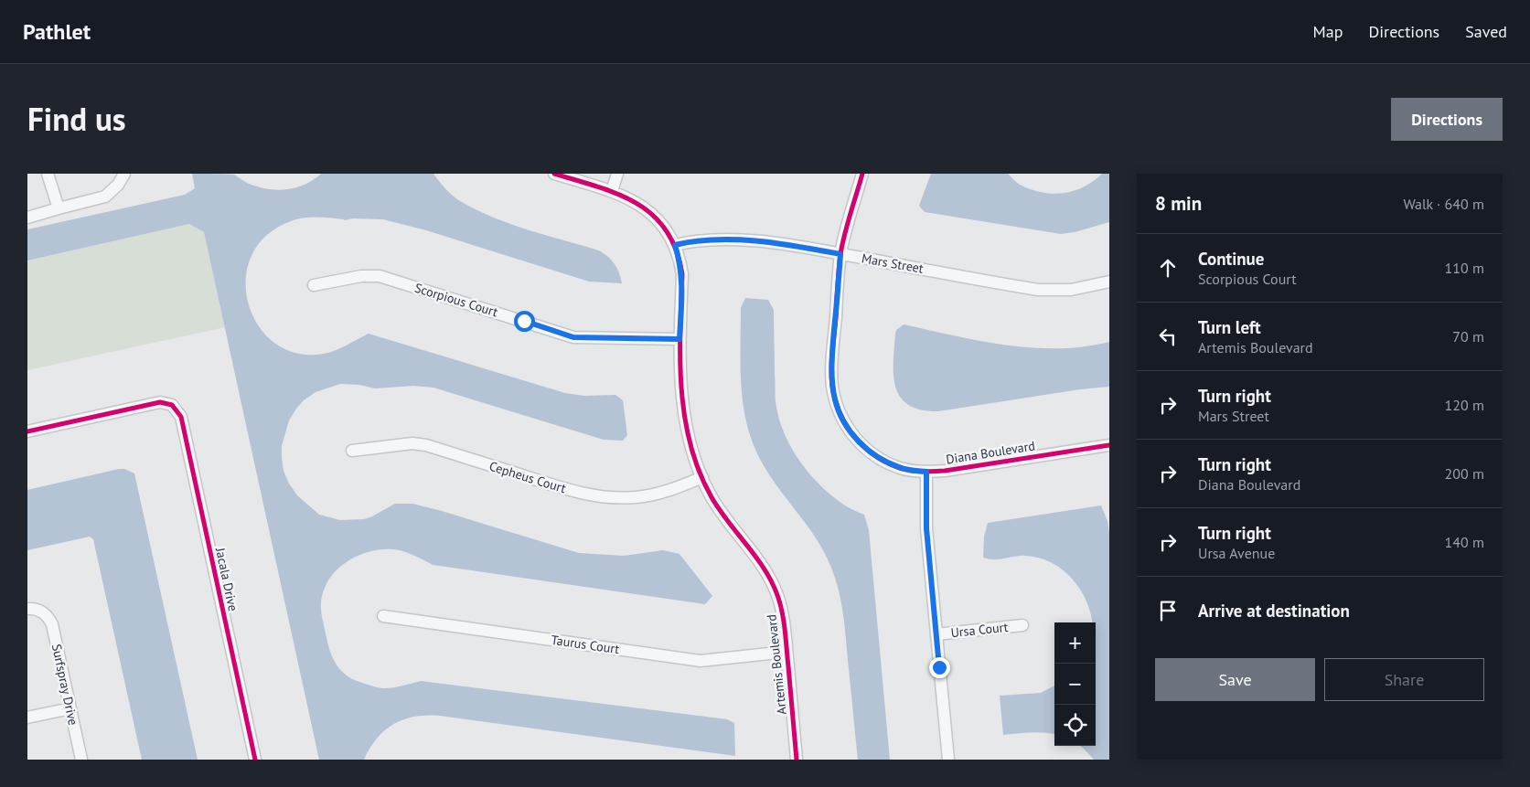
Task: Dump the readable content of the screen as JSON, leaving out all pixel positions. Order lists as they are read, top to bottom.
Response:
{
  "streets": {
    "street": [
      "Mars Street",
      "Scorpious Court",
      "Diana Boulevard",
      "Cepheus Court",
      "Jacala Drive",
      "Ursa Court",
      "Taurus Court",
      "Artemis Boulevard",
      "Surfspray Drive"
    ]
  },
  "crossings": [
    ["Mars Street", "Diana Boulevard"],
    ["Mars Street", "Artemis Boulevard"],
    ["Scorpious Court", "Artemis Boulevard"],
    ["Cepheus Court", "Artemis Boulevard"],
    ["Taurus Court", "Artemis Boulevard"]
  ],
  "page": {
    "header": "Pathlet",
    "nav": ["Map", "Directions", "Saved"],
    "title": "Find us",
    "buttons": [
      "Directions",
      ["Save", "Share"]
    ],
    "heading": ["8 min", "Walk · 640 m"],
    "list": [
      ["Continue", "Scorpious Court", "110 m"],
      ["Turn left", "Artemis Boulevard", "70 m"],
      ["Turn right", "Mars Street", "120 m"],
      ["Turn right", "Diana Boulevard", "200 m"],
      ["Turn right", "Ursa Avenue", "140 m"],
      "Arrive at destination"
    ],
    "map_buttons": ["+", "−"]
  }
}
